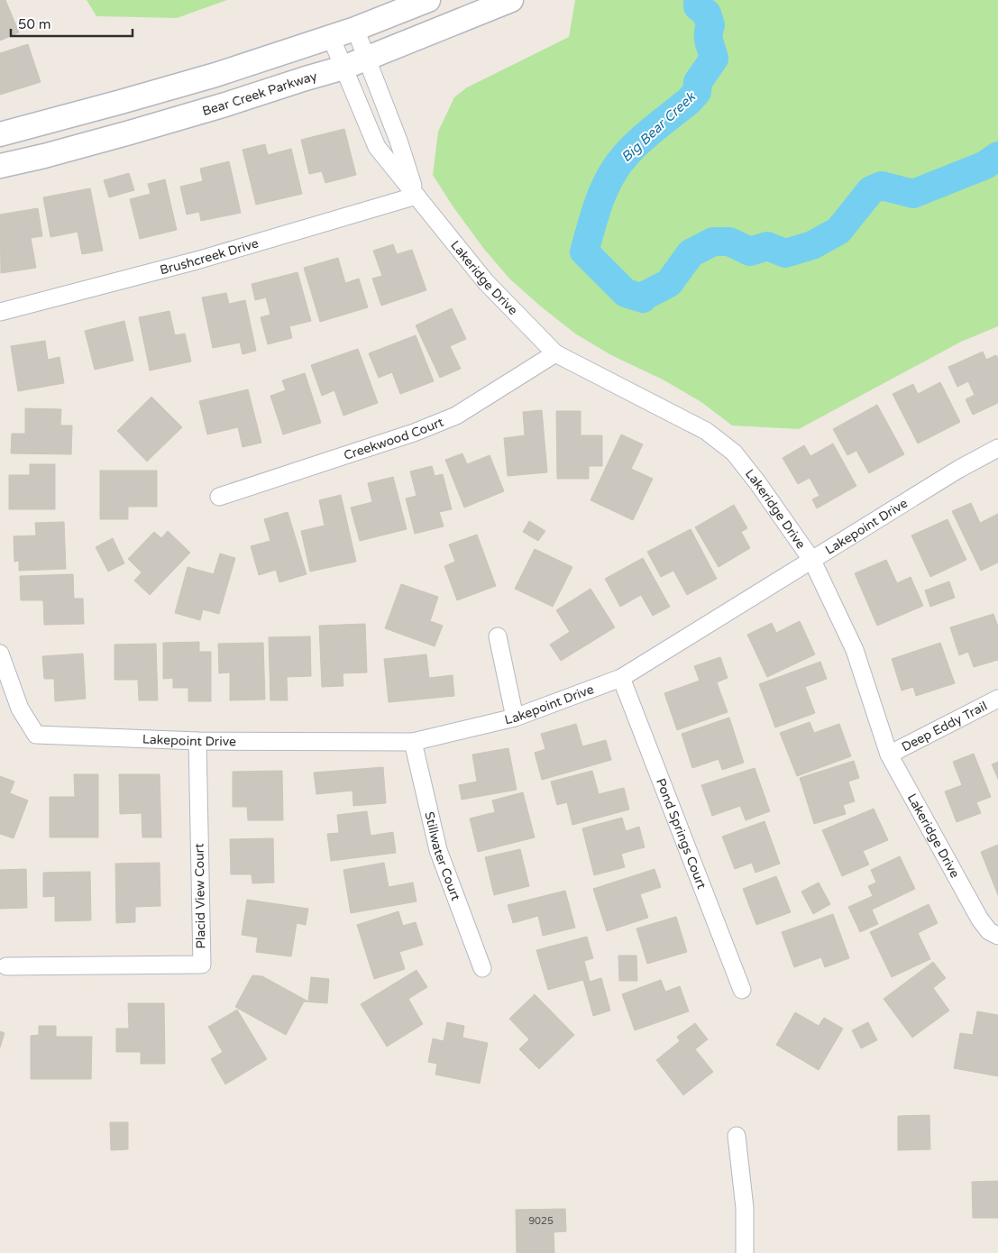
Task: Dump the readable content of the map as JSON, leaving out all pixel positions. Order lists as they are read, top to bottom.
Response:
{
  "streets": {
    "main road": ["Bear Creek Parkway"],
    "street": [
      "Brushcreek Drive",
      "Lakeridge Drive",
      "Creekwood Court",
      "Lakepoint Drive",
      "Deep Eddy Trail",
      "Pond Springs Court",
      "Stillwater Court",
      "Placid View Court"
    ]
  },
  "crossings": [
    ["Bear Creek Parkway", "Lakeridge Drive"],
    ["Brushcreek Drive", "Lakeridge Drive"],
    ["Lakeridge Drive", "Creekwood Court"],
    ["Lakeridge Drive", "Lakepoint Drive"],
    ["Lakeridge Drive", "Deep Eddy Trail"],
    ["Lakepoint Drive", "Pond Springs Court"],
    ["Lakepoint Drive", "Stillwater Court"],
    ["Lakepoint Drive", "Placid View Court"]
  ],
  "water": ["Big Bear Creek"],
  "house_numbers": ["9025"],
  "scale_bar": "50 m"
}
